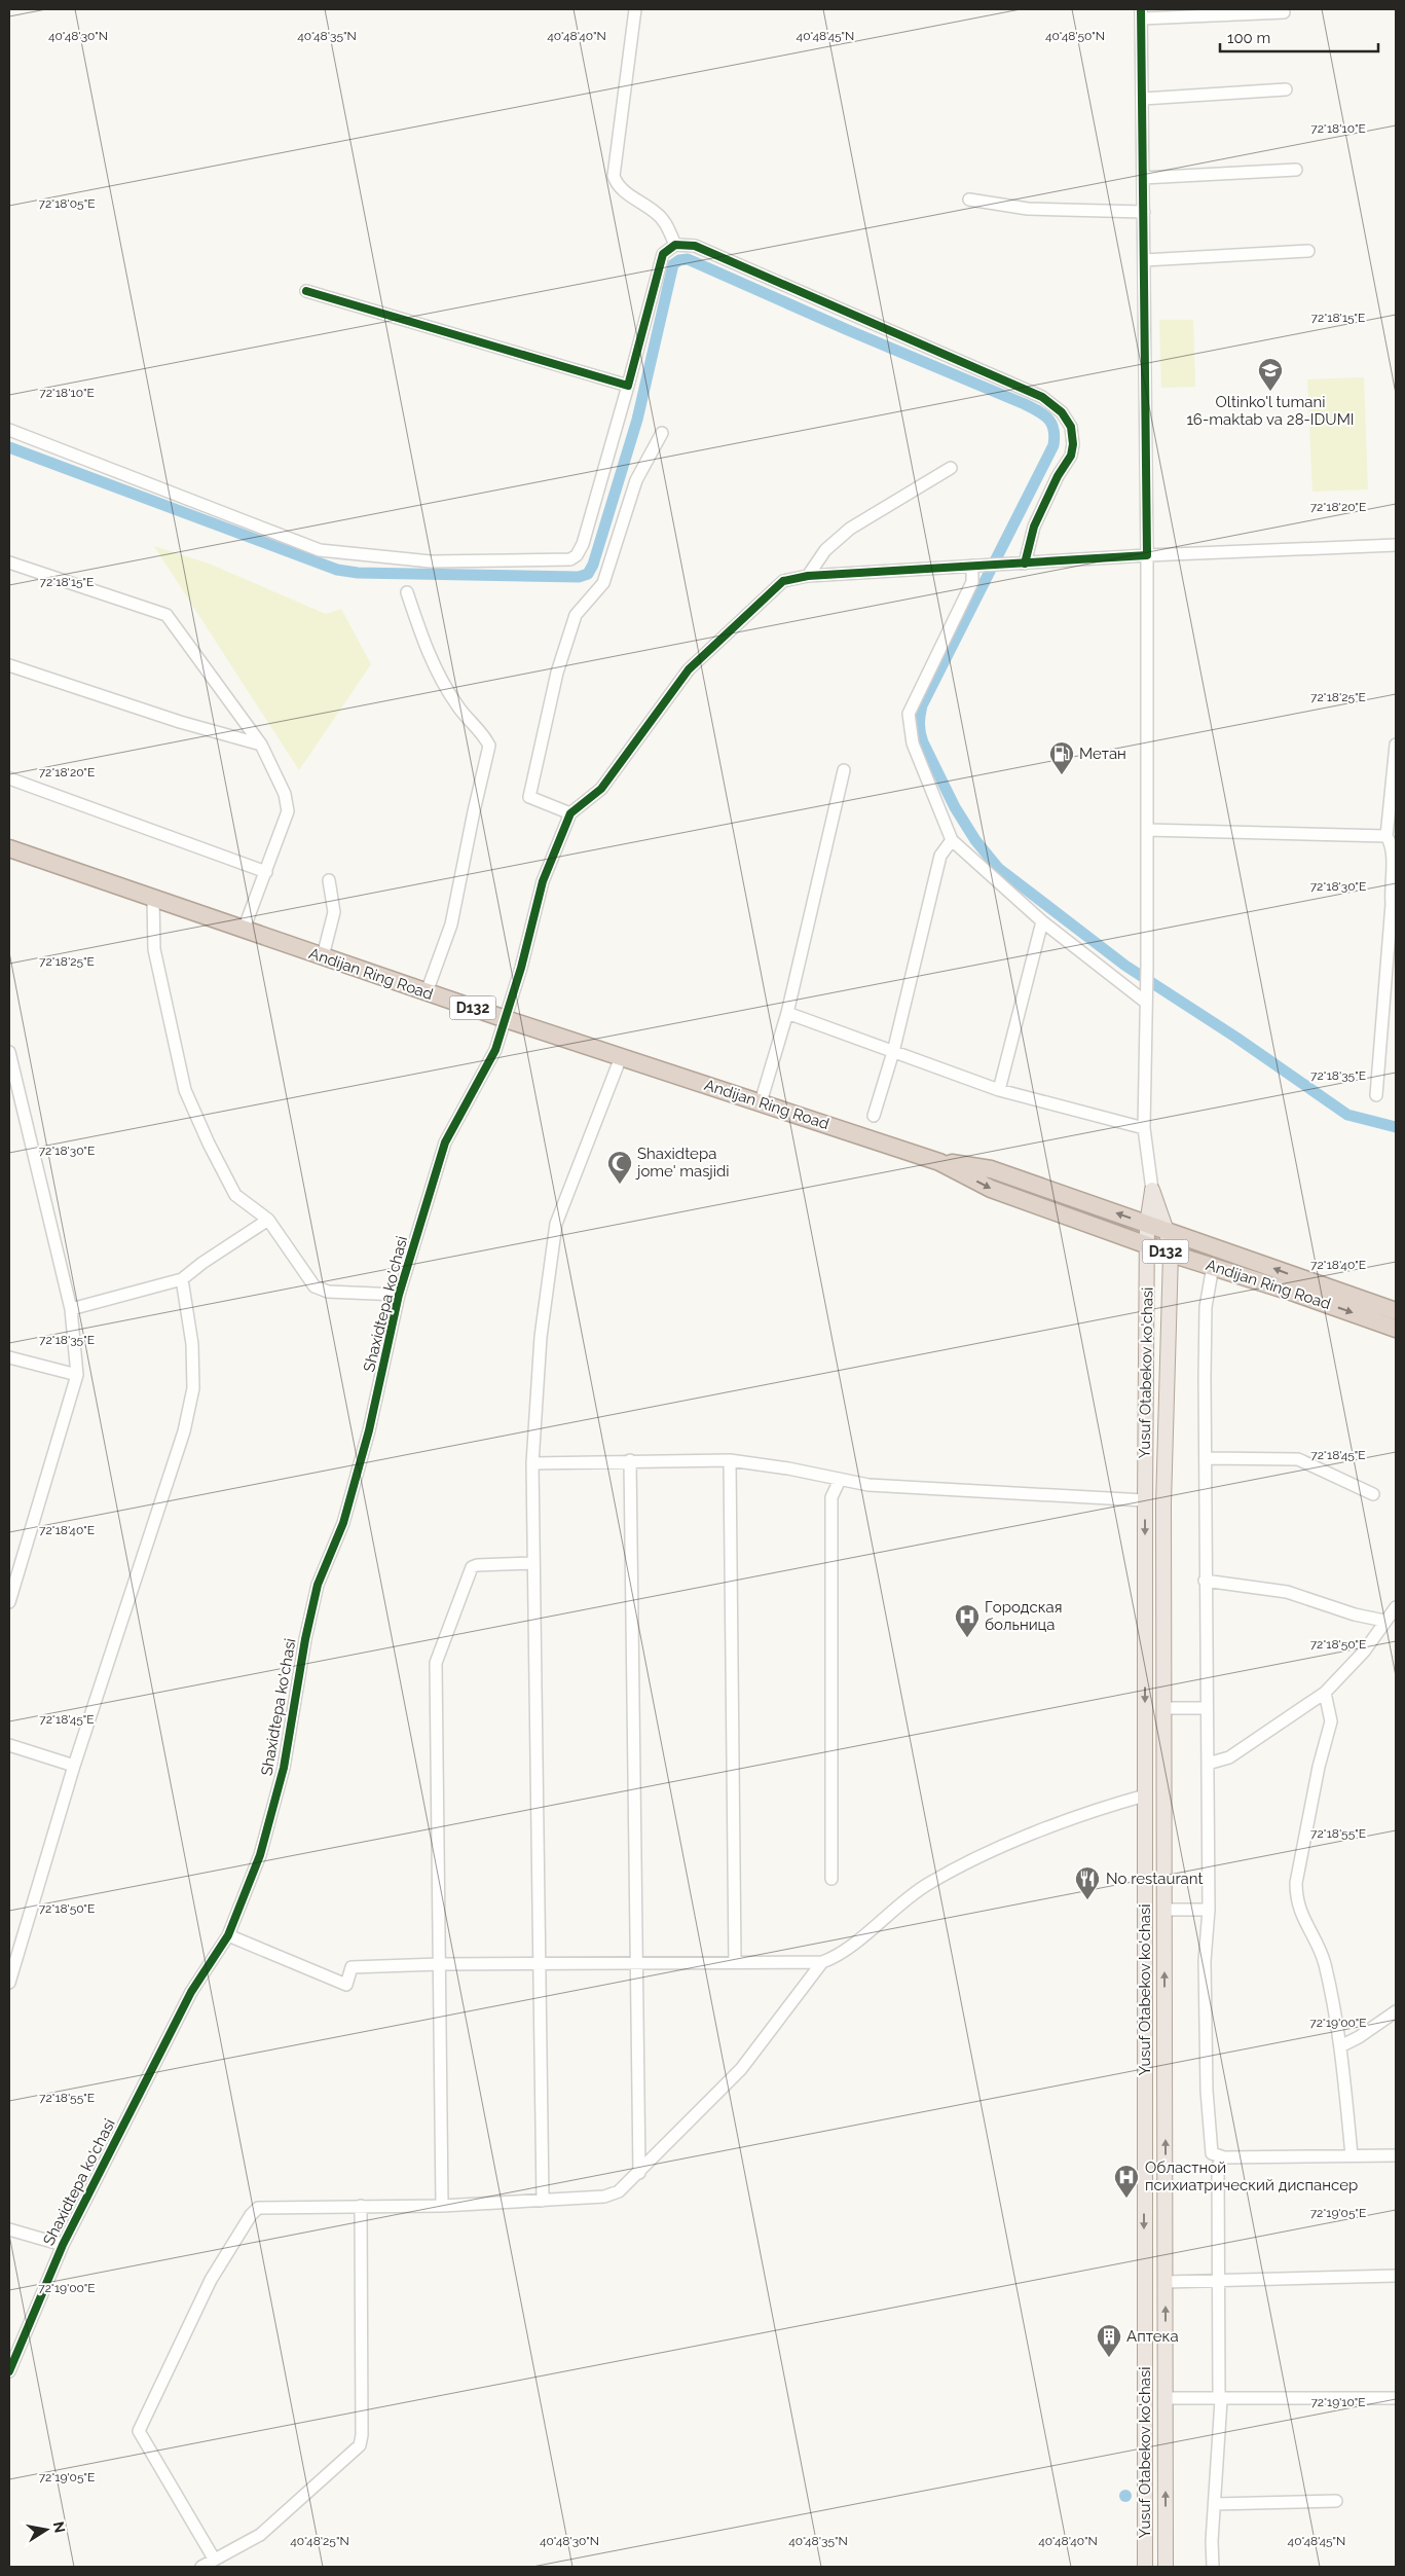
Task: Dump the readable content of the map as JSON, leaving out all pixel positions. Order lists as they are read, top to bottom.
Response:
{
  "streets": {
    "highway": ["Andijan Ring Road", "D132"],
    "main road": ["Yusuf Otabekov ko'chasi"],
    "street": ["Shaxidtepa ko'chasi"]
  },
  "crossings": [
    ["Andijan Ring Road", "Shaxidtepa ko'chasi"],
    ["Andijan Ring Road", "Yusuf Otabekov ko'chasi"]
  ],
  "places": {
    "school or university": ["Oltinko'l tumani 16-maktab va 28-IDUMI"],
    "fuel station": ["Метан"],
    "mosque": ["Shaxidtepa jome' masjidi"],
    "hospital": ["Городская больница", "Областной психиатрический диспансер"],
    "restaurant": ["No restaurant"],
    "building": ["Аптека"]
  },
  "scale_bar": "100 m",
  "north": "right",
  "coordinates": [
    "40°48'30\"N",
    "40°48'35\"N",
    "40°48'40\"N",
    "40°48'45\"N",
    "40°48'50\"N",
    "72°18'10\"E",
    "72°18'05\"E",
    "72°18'15\"E",
    "72°18'20\"E",
    "72°18'25\"E",
    "72°18'30\"E",
    "72°18'35\"E",
    "72°18'40\"E",
    "72°18'45\"E",
    "72°18'50\"E",
    "72°18'55\"E",
    "72°19'00\"E",
    "72°19'05\"E",
    "72°19'10\"E",
    "40°48'25\"N"
  ]
}
